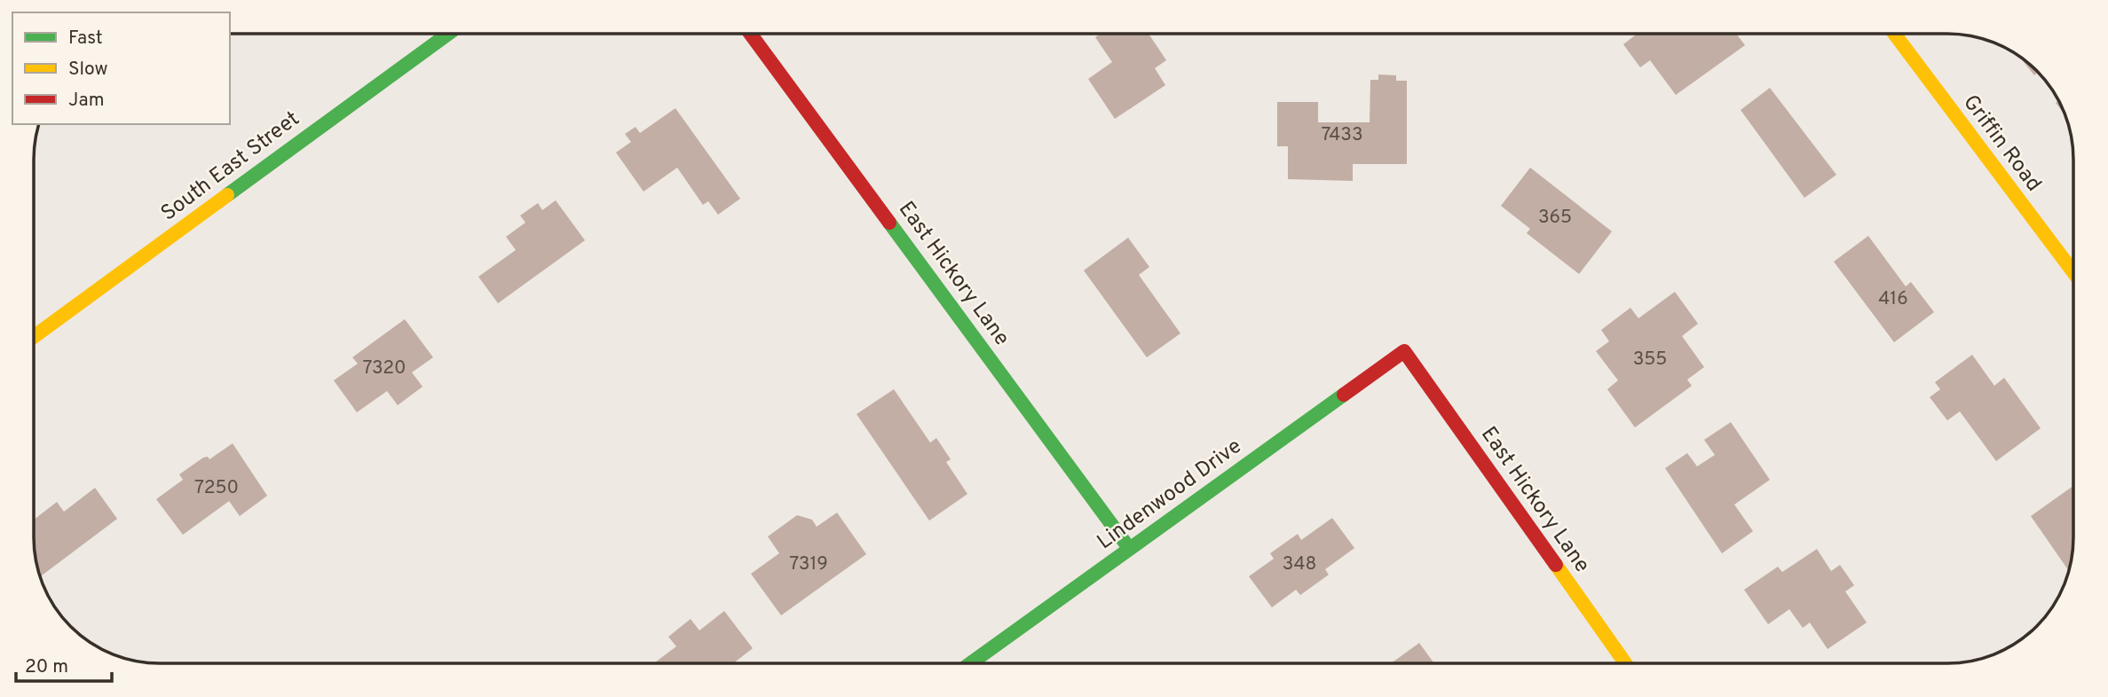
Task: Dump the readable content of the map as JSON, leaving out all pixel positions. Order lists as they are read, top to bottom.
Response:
{
  "streets": {
    "street": [
      "Griffin Road",
      "South East Street",
      "East Hickory Lane",
      "Lindenwood Drive"
    ]
  },
  "crossings": [
    ["East Hickory Lane", "Lindenwood Drive"]
  ],
  "house_numbers": [
    "7433",
    "365",
    "416",
    "355",
    "7320",
    "7250",
    "7319",
    "348"
  ],
  "legend": ["Fast", "Slow", "Jam"],
  "scale_bar": "20 m"
}
